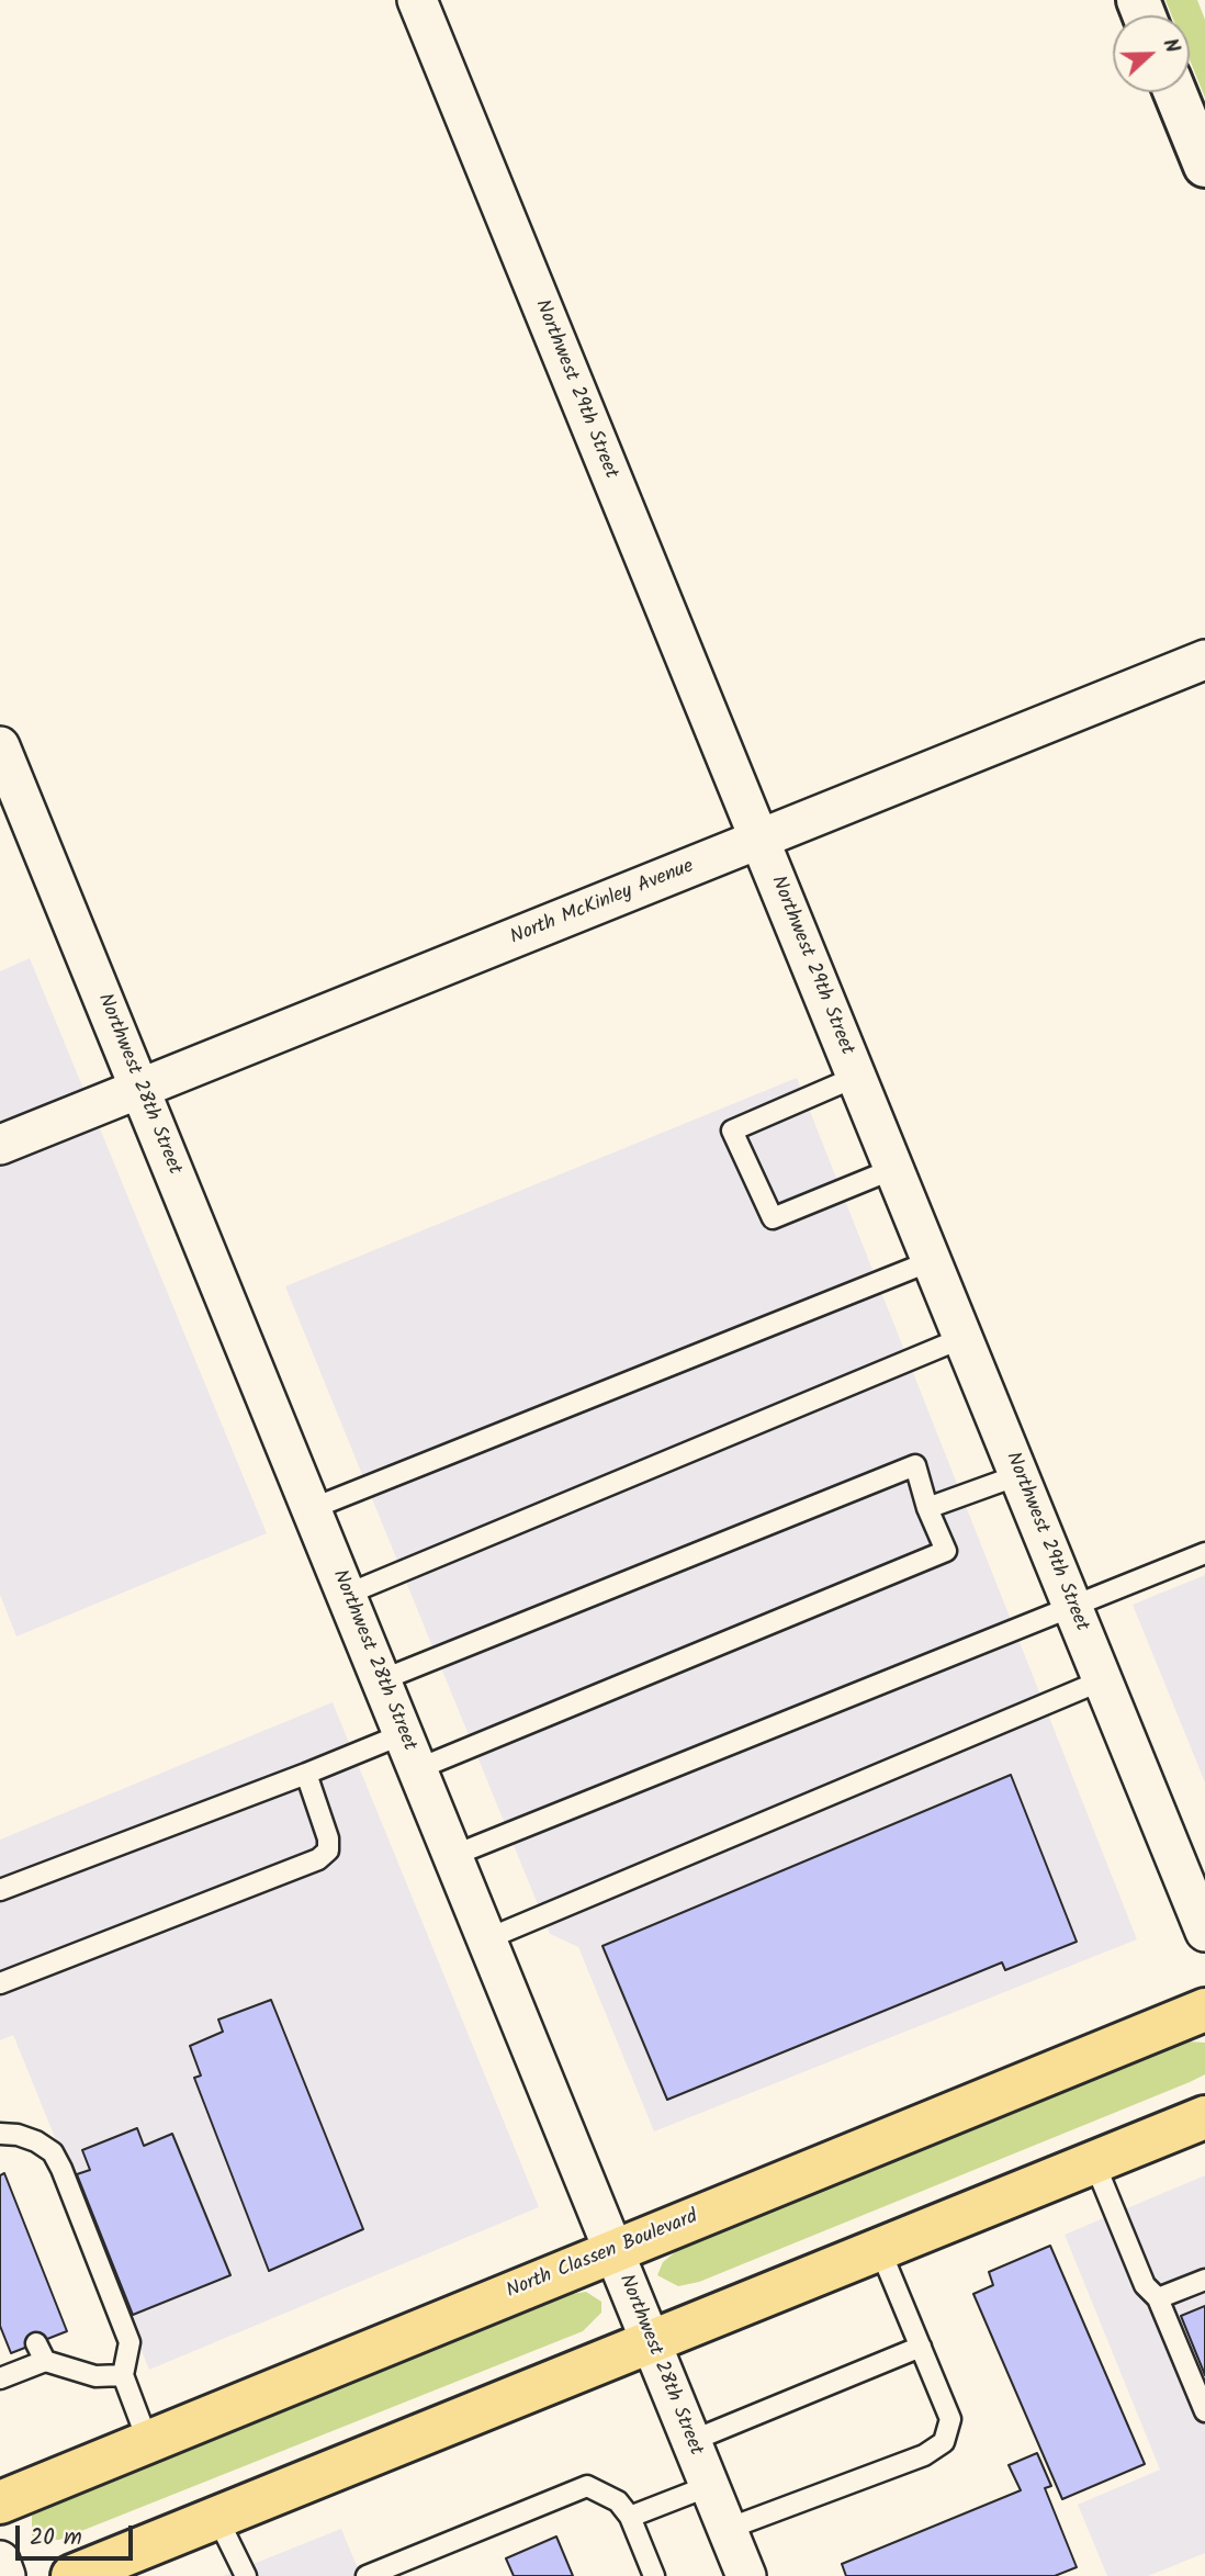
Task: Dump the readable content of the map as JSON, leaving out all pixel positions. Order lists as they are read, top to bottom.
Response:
{
  "streets": {
    "main road": ["North Classen Boulevard"],
    "street": ["Northwest 29th Street", "North McKinley Avenue", "Northwest 28th Street"]
  },
  "crossings": [
    ["Northwest 29th Street", "North McKinley Avenue"],
    ["North McKinley Avenue", "Northwest 28th Street"],
    ["Northwest 28th Street", "North Classen Boulevard"]
  ],
  "scale_bar": "20 m",
  "north": "right"
}
